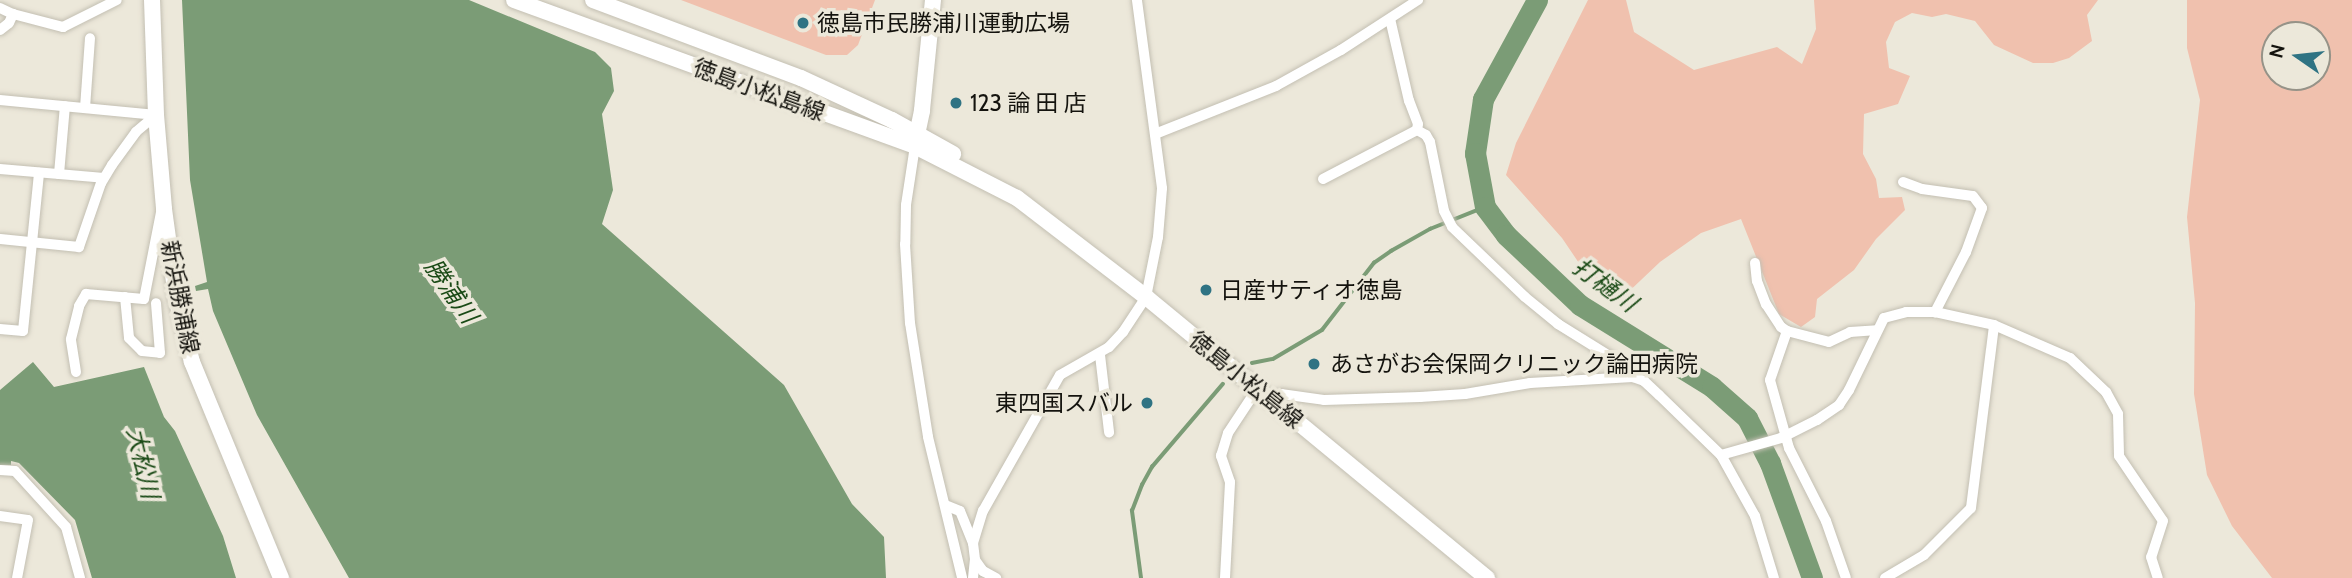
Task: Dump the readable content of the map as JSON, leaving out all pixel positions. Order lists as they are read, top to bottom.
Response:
{
  "streets": {
    "main road": ["徳島小松島線", "新浜勝浦線"]
  },
  "water": ["打樋川", "勝浦川", "大松川"],
  "places": [
    "徳島市民勝浦川運動広場",
    "123 論 田 店",
    "日産サティオ徳島",
    "あさがお会保岡クリニック論田病院",
    "東四国スバル"
  ],
  "north": "left"
}
